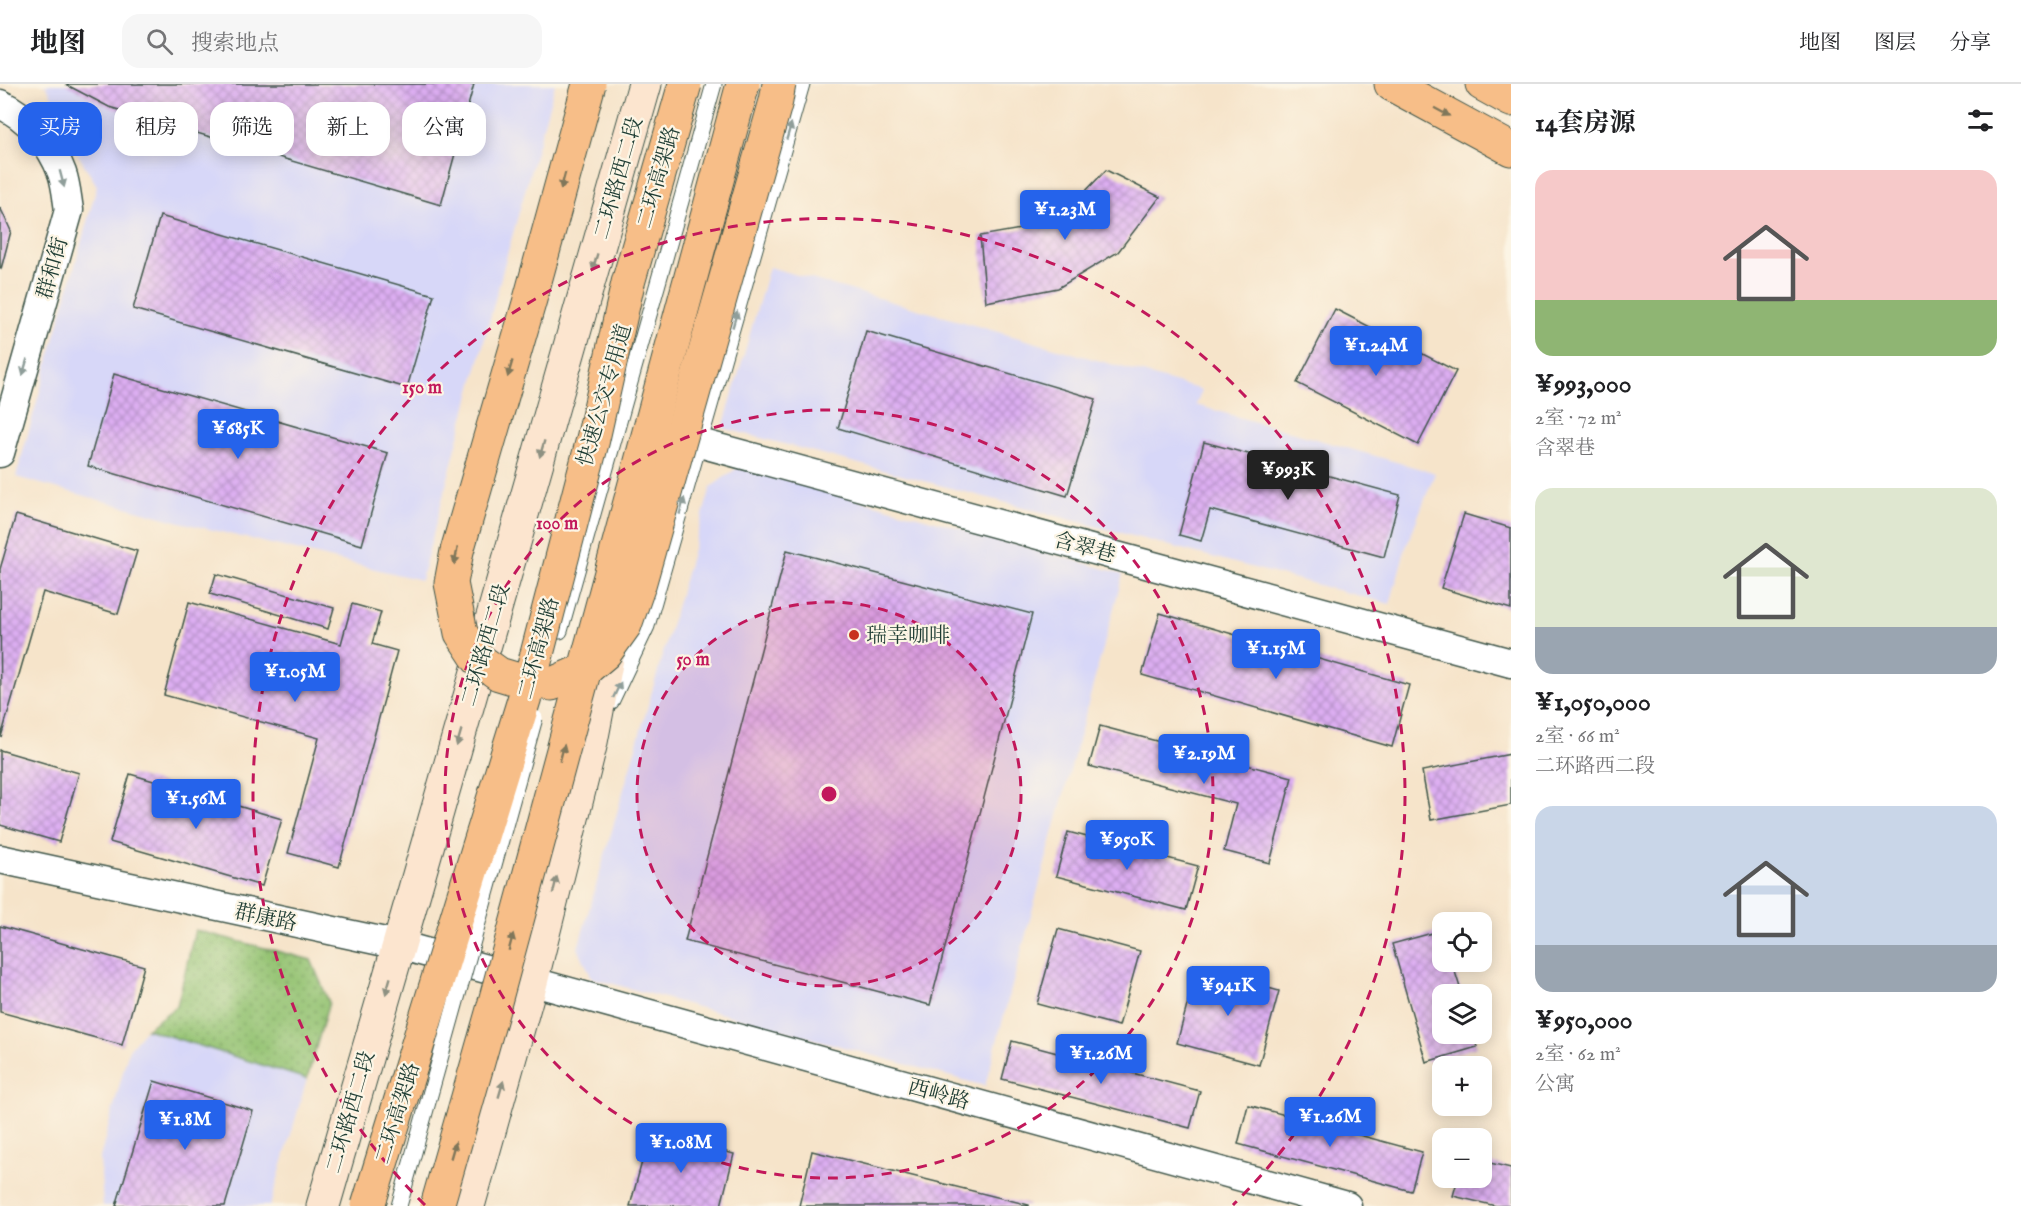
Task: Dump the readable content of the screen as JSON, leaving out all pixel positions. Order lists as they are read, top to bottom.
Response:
{
  "streets": {
    "main road": ["二环高架路", "二环路西二段"],
    "street": [
      "群和街",
      "含翠巷",
      "群康路",
      "西岭路"
    ],
    "lane": ["快速公交专用道"]
  },
  "crossings": [
    ["二环路西二段", "群康路"],
    ["群康路", "西岭路"]
  ],
  "one_way": ["群和街"],
  "places": ["瑞幸咖啡"],
  "page": {
    "header": "地图",
    "search": "搜索地点",
    "nav": ["地图", "图层", "分享"],
    "heading": "14套房源",
    "chip": [
      "买房",
      "租房",
      "筛选",
      "新上",
      "公寓"
    ],
    "list": [
      {
        "name": "¥993,000",
        "note": "2室 · 72 m² · 含翠巷"
      },
      {
        "name": "¥1,050,000",
        "note": "2室 · 66 m² · 二环路西二段"
      },
      {
        "name": "¥950,000",
        "note": "2室 · 62 m² · 公寓"
      }
    ],
    "price": [
      "¥1.23M",
      "¥1.24M",
      "¥685K",
      "¥993K",
      "¥1.15M",
      "¥1.05M",
      "¥2.19M",
      "¥1.56M",
      "¥950K",
      "¥941K",
      "¥1.26M",
      "¥1.26M",
      "¥1.8M",
      "¥1.08M"
    ],
    "map_buttons": ["+", "−"]
  },
  "rings": ["150 m", "100 m", "50 m"]
}
